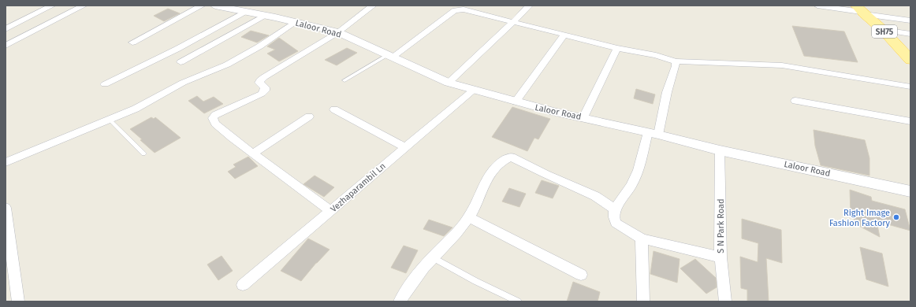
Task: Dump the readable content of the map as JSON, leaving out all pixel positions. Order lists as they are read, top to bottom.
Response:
{
  "streets": {
    "main road": ["SH75"],
    "street": ["Laloor Road", "Vezhaparambil Ln", "S N Park Road"]
  },
  "crossings": [
    ["Laloor Road", "Vezhaparambil Ln"],
    ["Laloor Road", "S N Park Road"]
  ],
  "places": ["Right Image Fashion Factory"]
}
